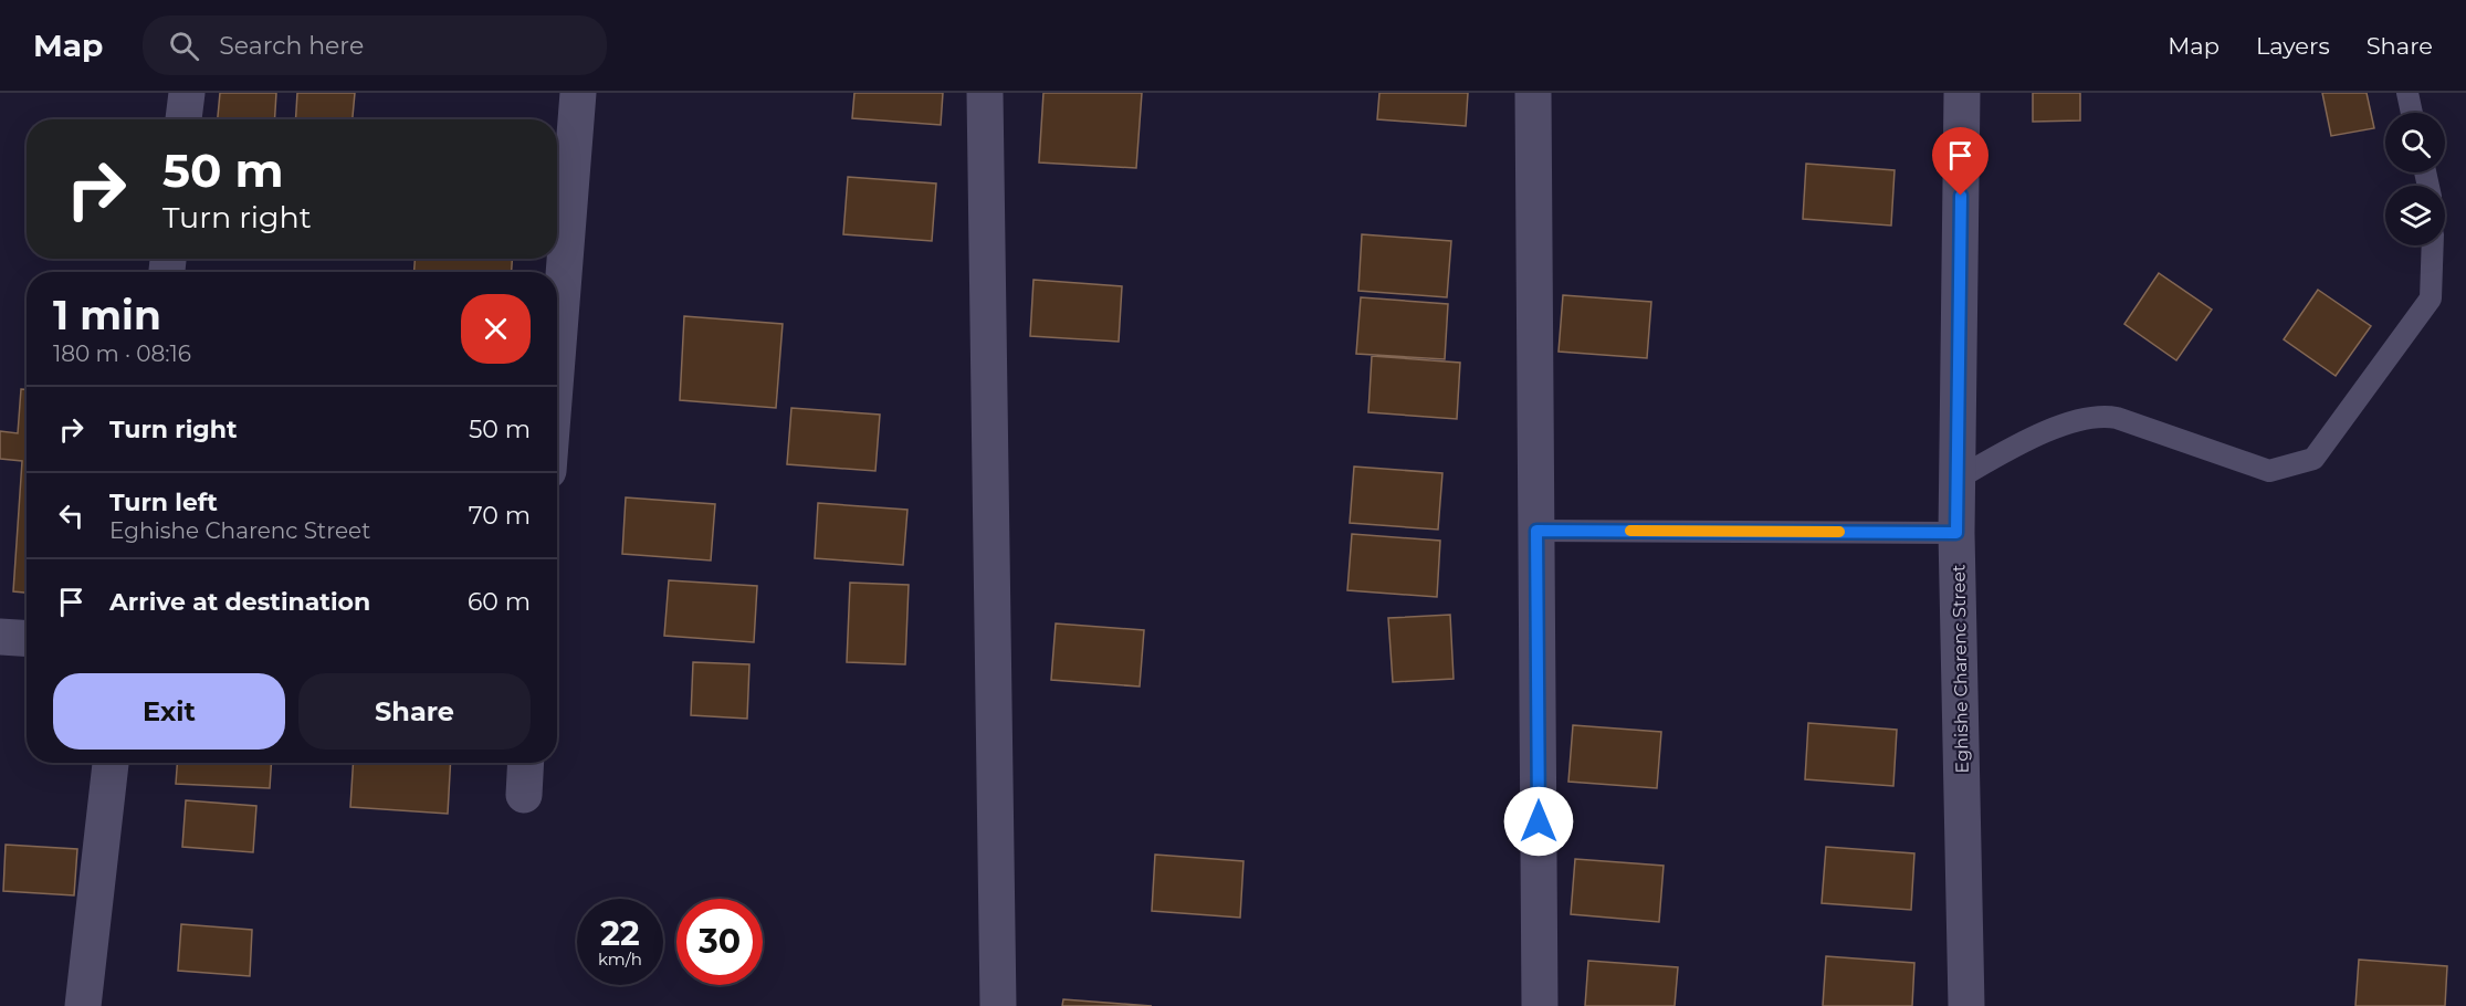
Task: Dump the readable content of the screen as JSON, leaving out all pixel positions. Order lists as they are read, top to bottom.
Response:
{
  "streets": {
    "street": ["Eghishe Charenc Street"]
  },
  "page": {
    "header": "Map",
    "search": "Search here",
    "nav": ["Map", "Layers", "Share"],
    "turn": ["50 m", "Turn right"],
    "heading": ["1 min", "180 m · 08:16"],
    "list": [
      {
        "name": "Turn right",
        "value": "50 m"
      },
      {
        "name": "Turn left",
        "note": "Eghishe Charenc Street",
        "value": "70 m"
      },
      {
        "name": "Arrive at destination",
        "value": "60 m"
      }
    ],
    "buttons": ["Exit", "Share"],
    "speed": "22 km/h",
    "limit": "30"
  }
}
